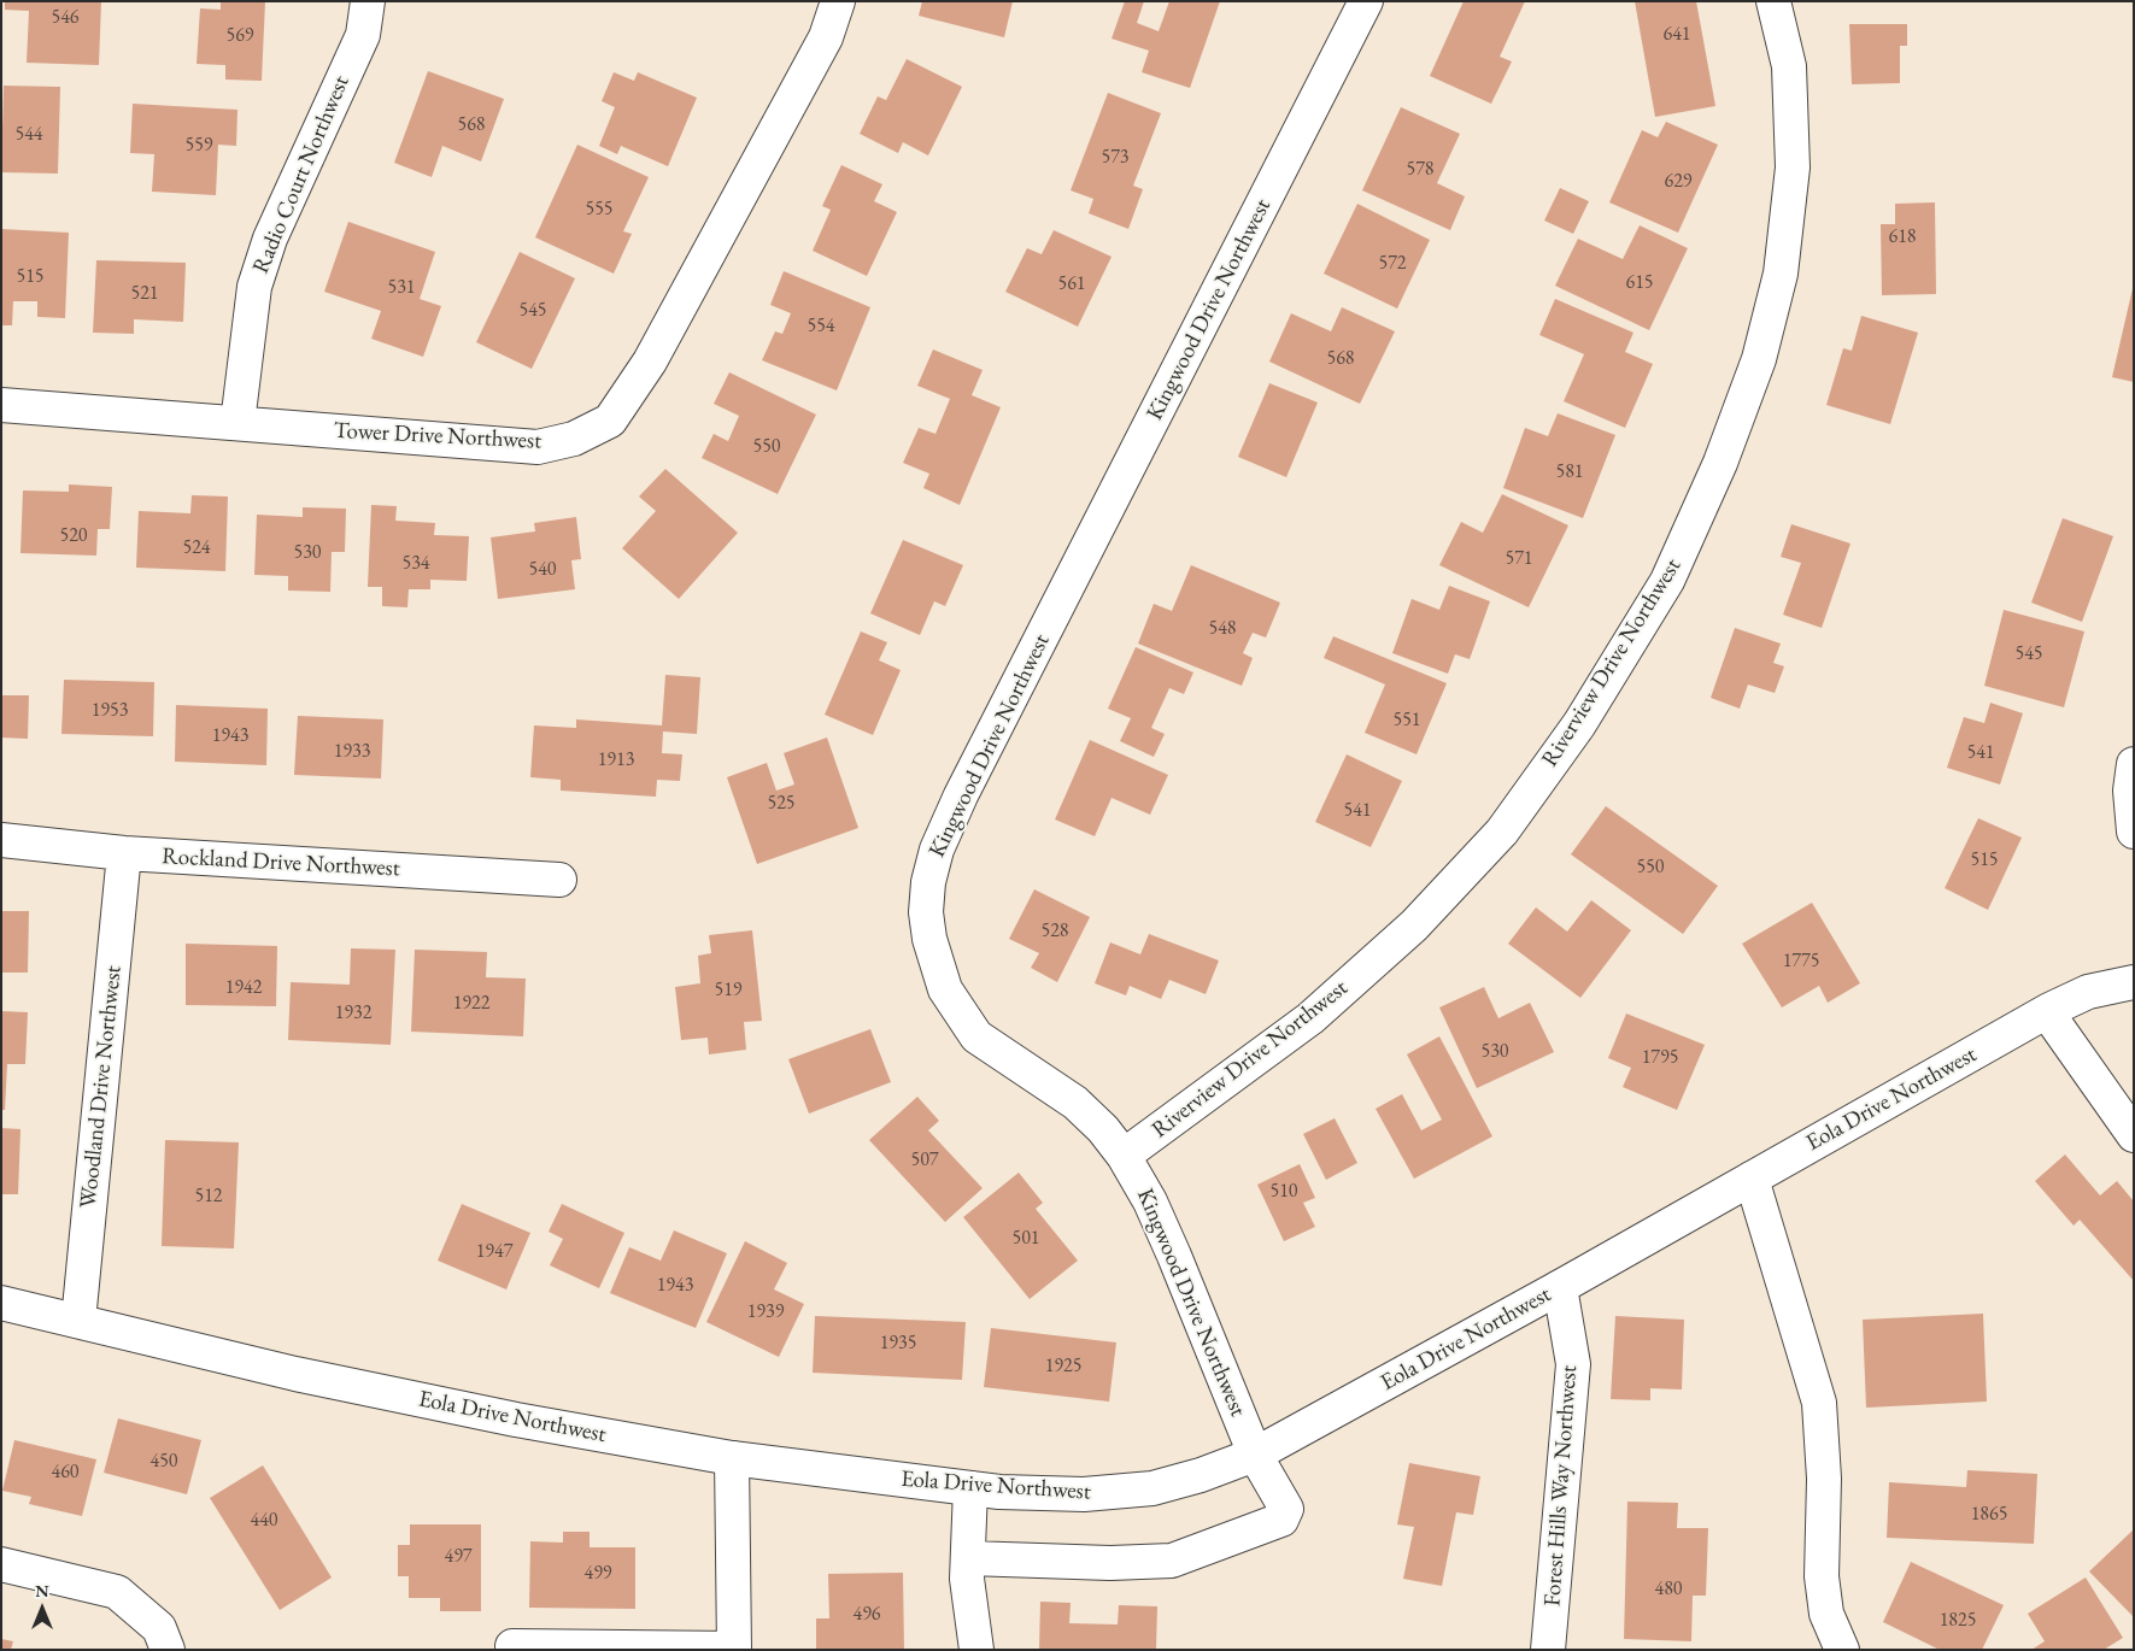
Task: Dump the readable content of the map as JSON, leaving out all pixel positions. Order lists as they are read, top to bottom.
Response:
{
  "streets": {
    "street": [
      "Radio Court Northwest",
      "Kingwood Drive Northwest",
      "Tower Drive Northwest",
      "Riverview Drive Northwest",
      "Rockland Drive Northwest",
      "Woodland Drive Northwest",
      "Eola Drive Northwest",
      "Forest Hills Way Northwest"
    ]
  },
  "crossings": [
    ["Radio Court Northwest", "Tower Drive Northwest"],
    ["Kingwood Drive Northwest", "Riverview Drive Northwest"],
    ["Kingwood Drive Northwest", "Eola Drive Northwest"],
    ["Rockland Drive Northwest", "Woodland Drive Northwest"],
    ["Woodland Drive Northwest", "Eola Drive Northwest"],
    ["Eola Drive Northwest", "Forest Hills Way Northwest"]
  ],
  "house_numbers": [
    "546",
    "641",
    "569",
    "568",
    "544",
    "559",
    "573",
    "578",
    "629",
    "555",
    "618",
    "572",
    "515",
    "615",
    "561",
    "531",
    "521",
    "545",
    "554",
    "568",
    "550",
    "581",
    "520",
    "524",
    "530",
    "571",
    "534",
    "540",
    "548",
    "545",
    "1953",
    "551",
    "1943",
    "1933",
    "541",
    "1913",
    "525",
    "541",
    "515",
    "550",
    "528",
    "1775",
    "1942",
    "519",
    "1922",
    "1932",
    "530",
    "1795",
    "507",
    "510",
    "512",
    "501",
    "1947",
    "1943",
    "1939",
    "1935",
    "1925",
    "450",
    "460",
    "1865",
    "440",
    "497",
    "499",
    "480",
    "496",
    "1825"
  ],
  "north": "top"
}
